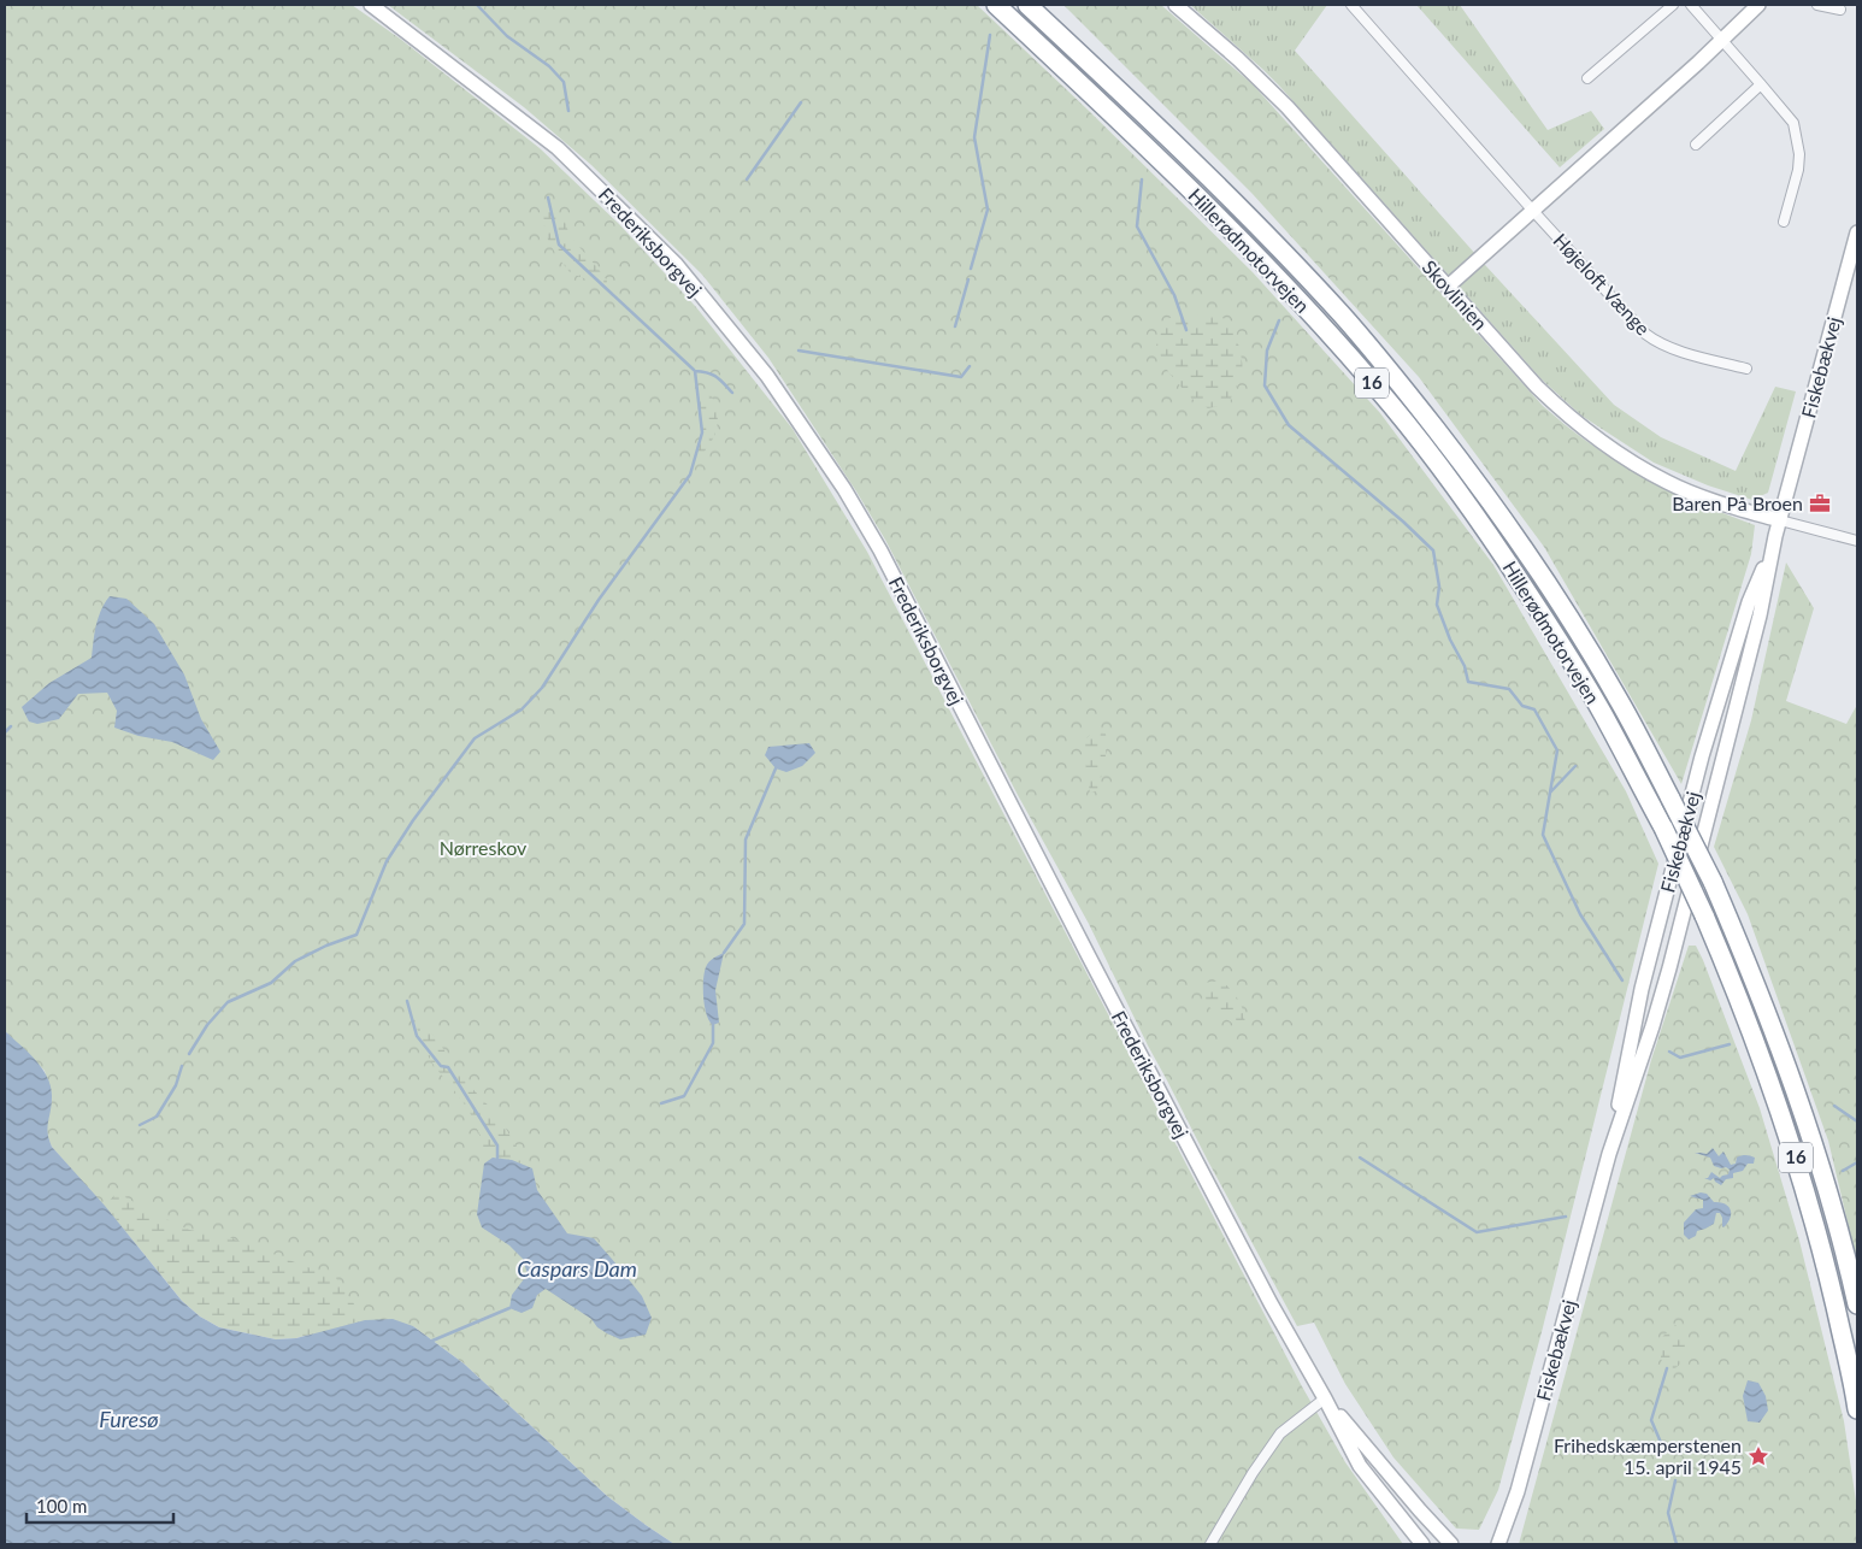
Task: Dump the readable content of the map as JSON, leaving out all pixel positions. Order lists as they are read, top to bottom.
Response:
{
  "streets": {
    "highway": ["Hillerødmotorvejen", "16"],
    "street": [
      "Frederiksborgvej",
      "Højeloft Vænge",
      "Skovlinien",
      "Fiskebækvej"
    ]
  },
  "crossings": [
    ["Skovlinien", "Fiskebækvej"]
  ],
  "water": ["Caspars Dam", "Furesø"],
  "parks": ["Nørreskov"],
  "places": {
    "office": ["Baren På Broen"],
    "place": ["Frihedskæmperstenen 15. april 1945"]
  },
  "scale_bar": "100 m"
}
